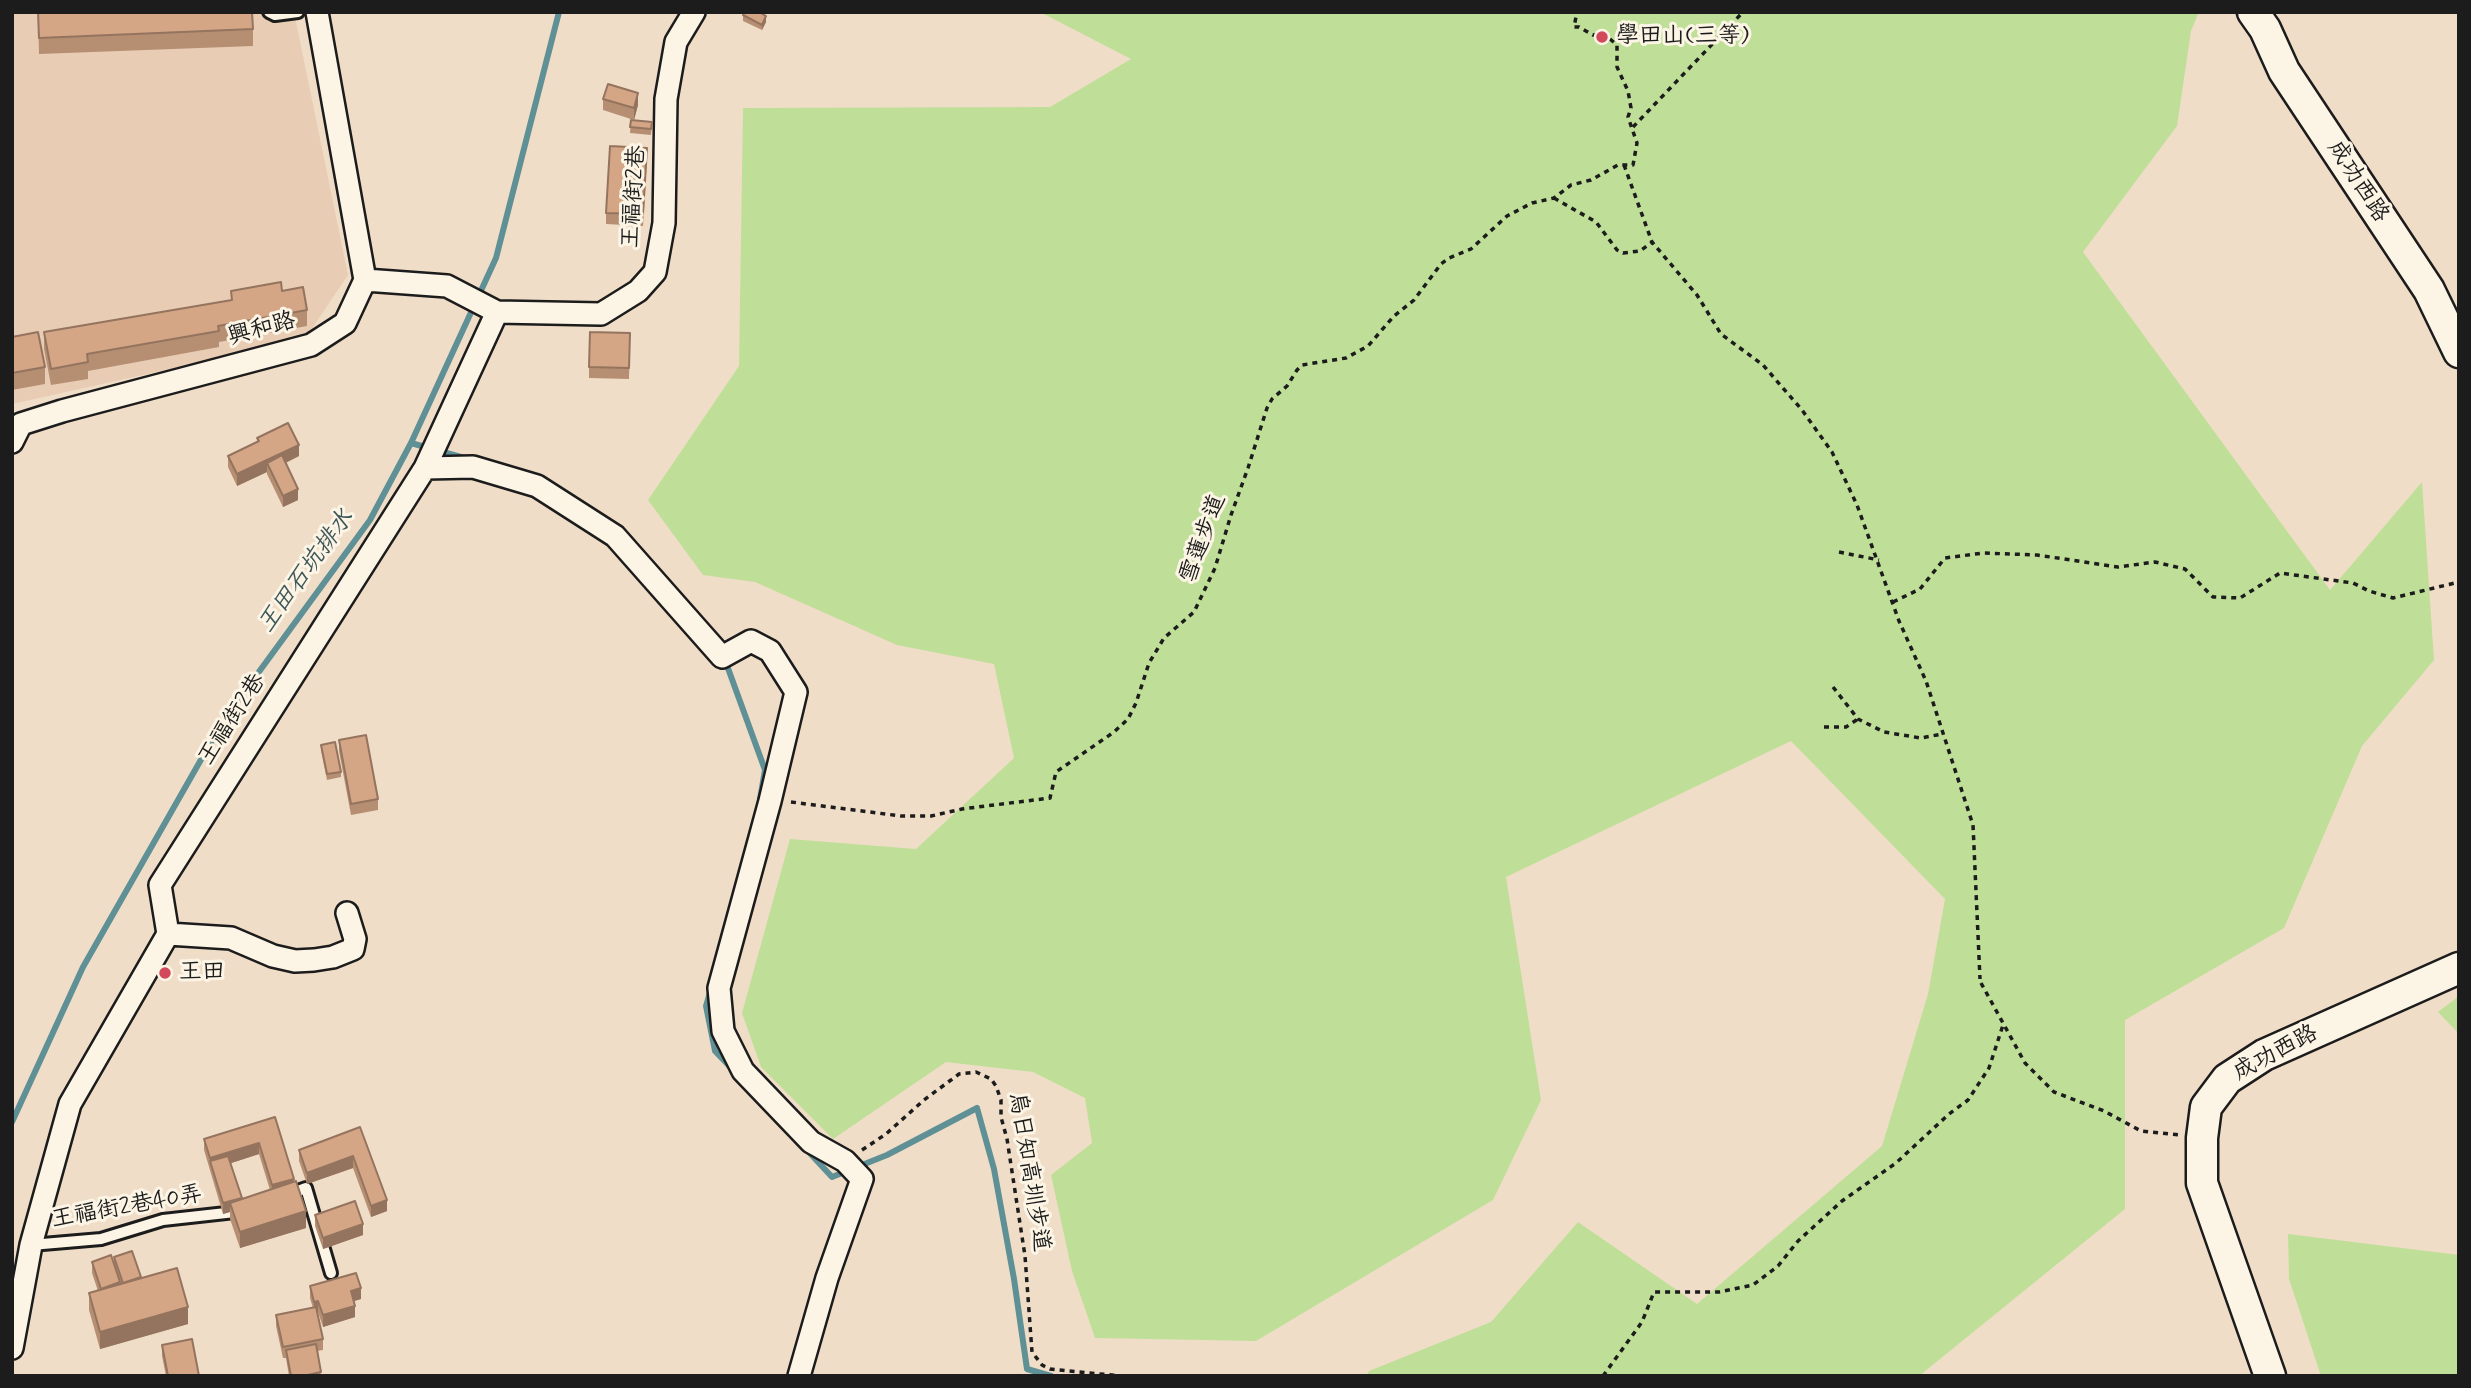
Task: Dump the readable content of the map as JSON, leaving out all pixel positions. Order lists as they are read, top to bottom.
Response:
{
  "streets": {
    "street": ["成功西路", "王福街2巷", "興和路"],
    "lane": ["王福街2巷40弄"],
    "path": ["雪蓮步道", "烏日知高圳步道"]
  },
  "water": ["王田石坑排水"],
  "places": ["學田山(三等)", "王田"]
}
